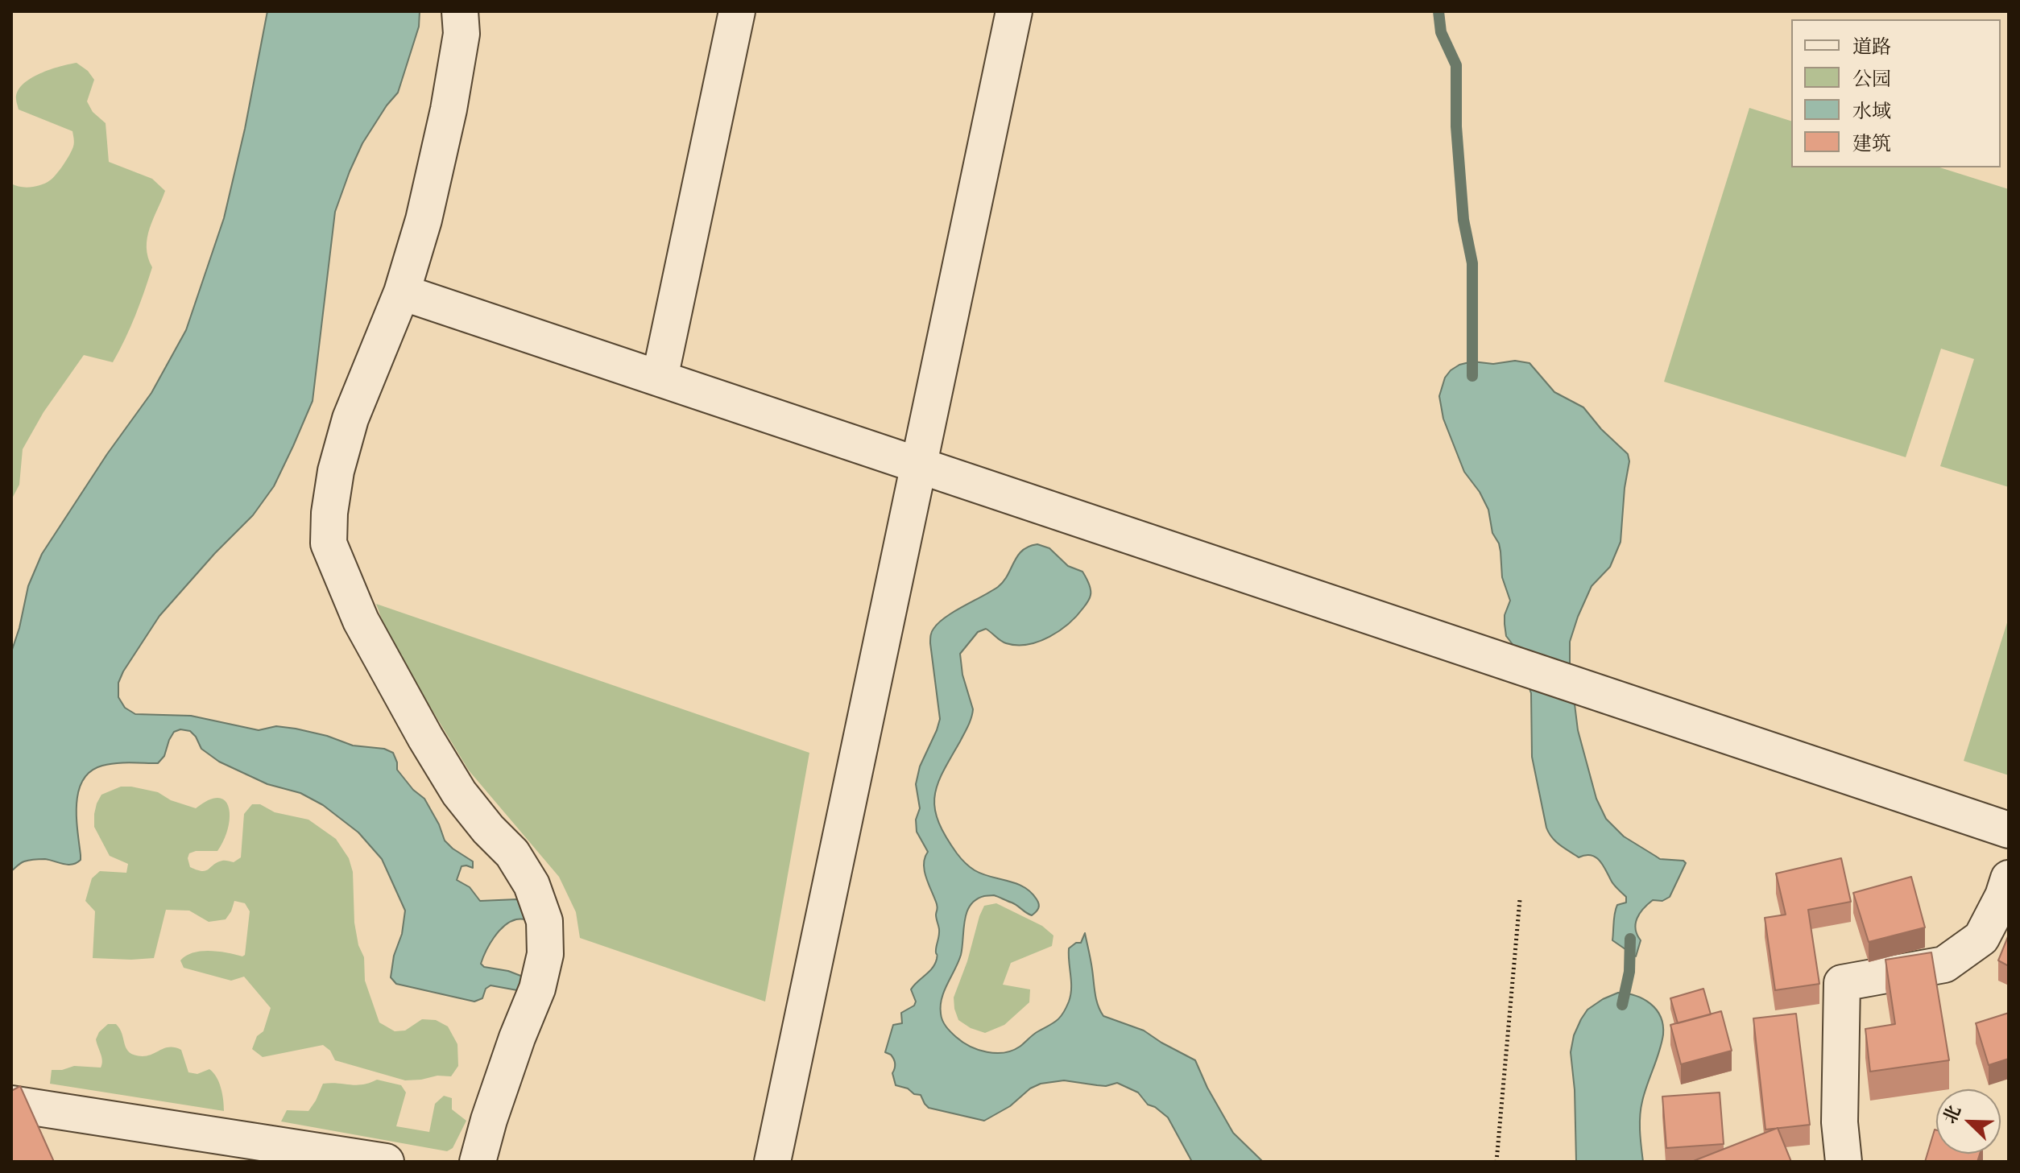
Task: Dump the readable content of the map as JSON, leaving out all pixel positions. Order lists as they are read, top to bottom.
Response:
{
  "legend": [
    "道路",
    "公园",
    "水域",
    "建筑"
  ],
  "north": "top left"
}
